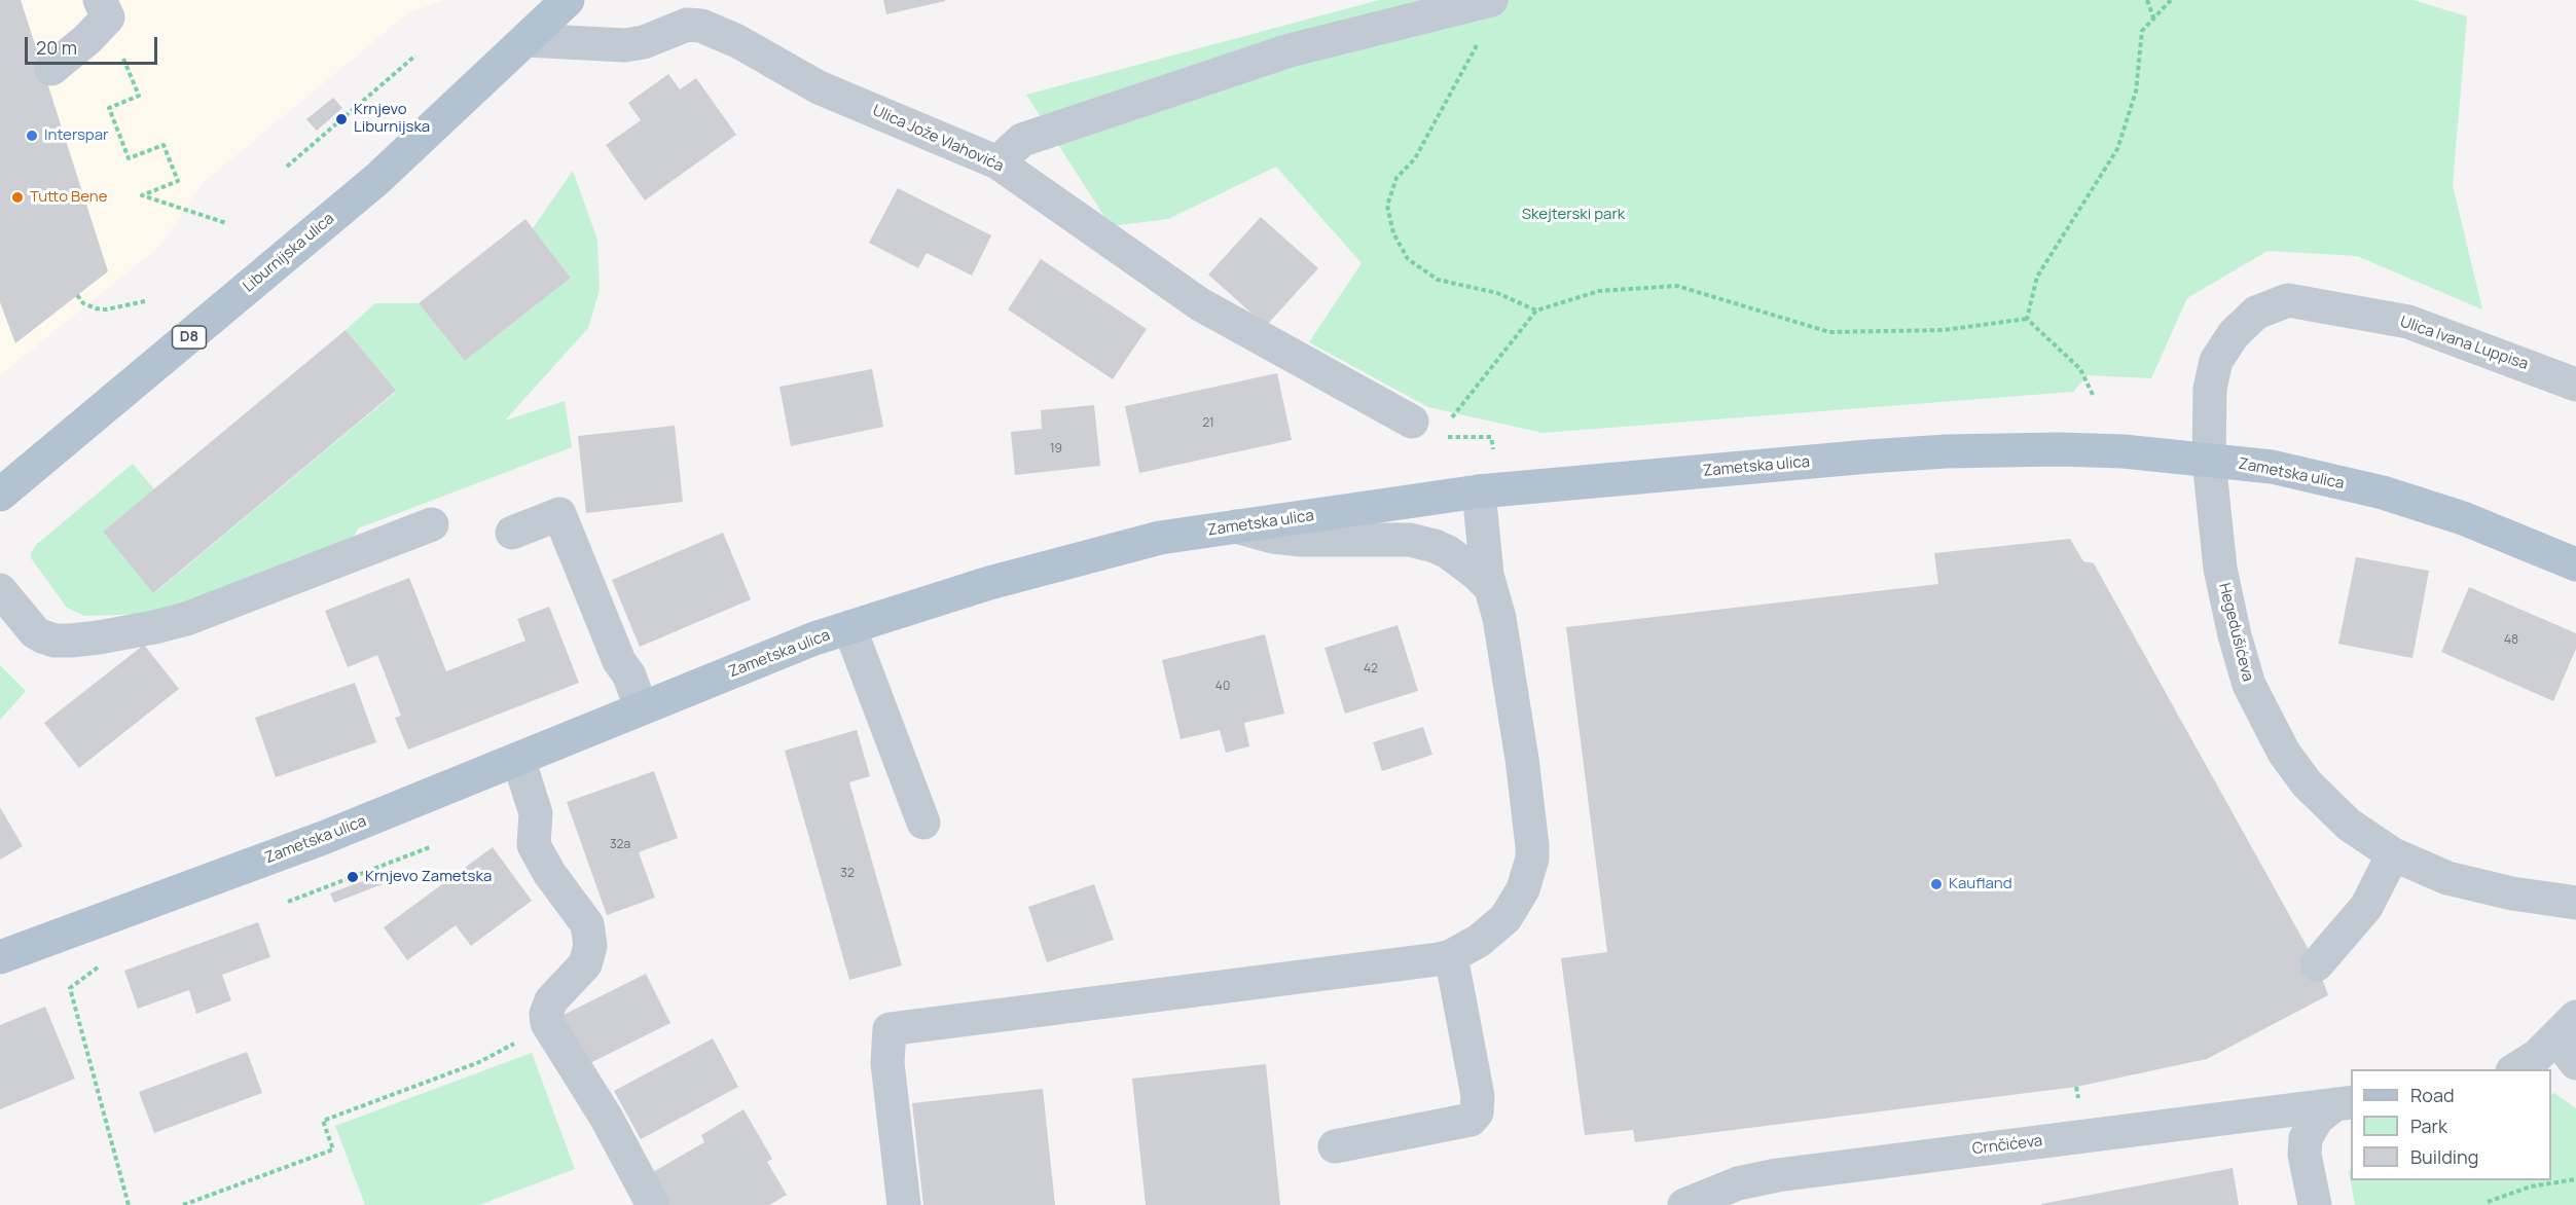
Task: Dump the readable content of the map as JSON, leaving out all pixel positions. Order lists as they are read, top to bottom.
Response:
{
  "streets": {
    "main road": ["Liburnijska ulica", "D8", "Zametska ulica"],
    "street": [
      "Ulica Jože Vlahovića",
      "Ulica Ivana Luppisa",
      "Hegedušićeva",
      "Crnčićeva"
    ]
  },
  "crossings": [
    ["Ulica Jože Vlahovića", "Liburnijska ulica"],
    ["Ulica Ivana Luppisa", "Zametska ulica"],
    ["Ulica Ivana Luppisa", "Hegedušićeva"],
    ["Zametska ulica", "Hegedušićeva"]
  ],
  "parks": ["Skejterski park"],
  "places": [
    "Krnjevo Liburnijska",
    "Interspar",
    "Tutto Bene",
    "Krnjevo Zametska",
    "Kaufland"
  ],
  "house_numbers": [
    "21",
    "19",
    "48",
    "42",
    "40",
    "32a",
    "32"
  ],
  "legend": ["Road", "Park", "Building"],
  "scale_bar": "20 m"
}
